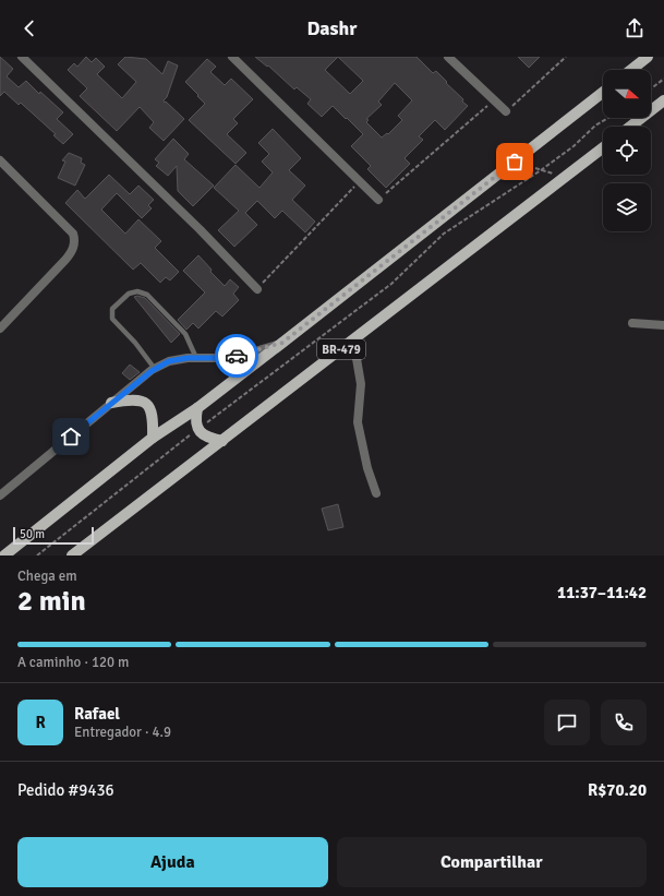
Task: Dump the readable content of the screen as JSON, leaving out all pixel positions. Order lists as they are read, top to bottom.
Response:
{
  "streets": {
    "main road": ["BR-479"]
  },
  "scale_bar": "50 m",
  "north": "right",
  "page": {
    "header": "Dashr",
    "scale": "50 m",
    "heading": ["2 min", "Chega em", "11:37–11:42"],
    "panel": [
      "Rafael",
      "Entregador · 4.9",
      "Pedido #9436",
      "R$70.20"
    ],
    "bar": "A caminho · 120 m",
    "round": "R",
    "buttons": ["Ajuda", "Compartilhar"]
  }
}
